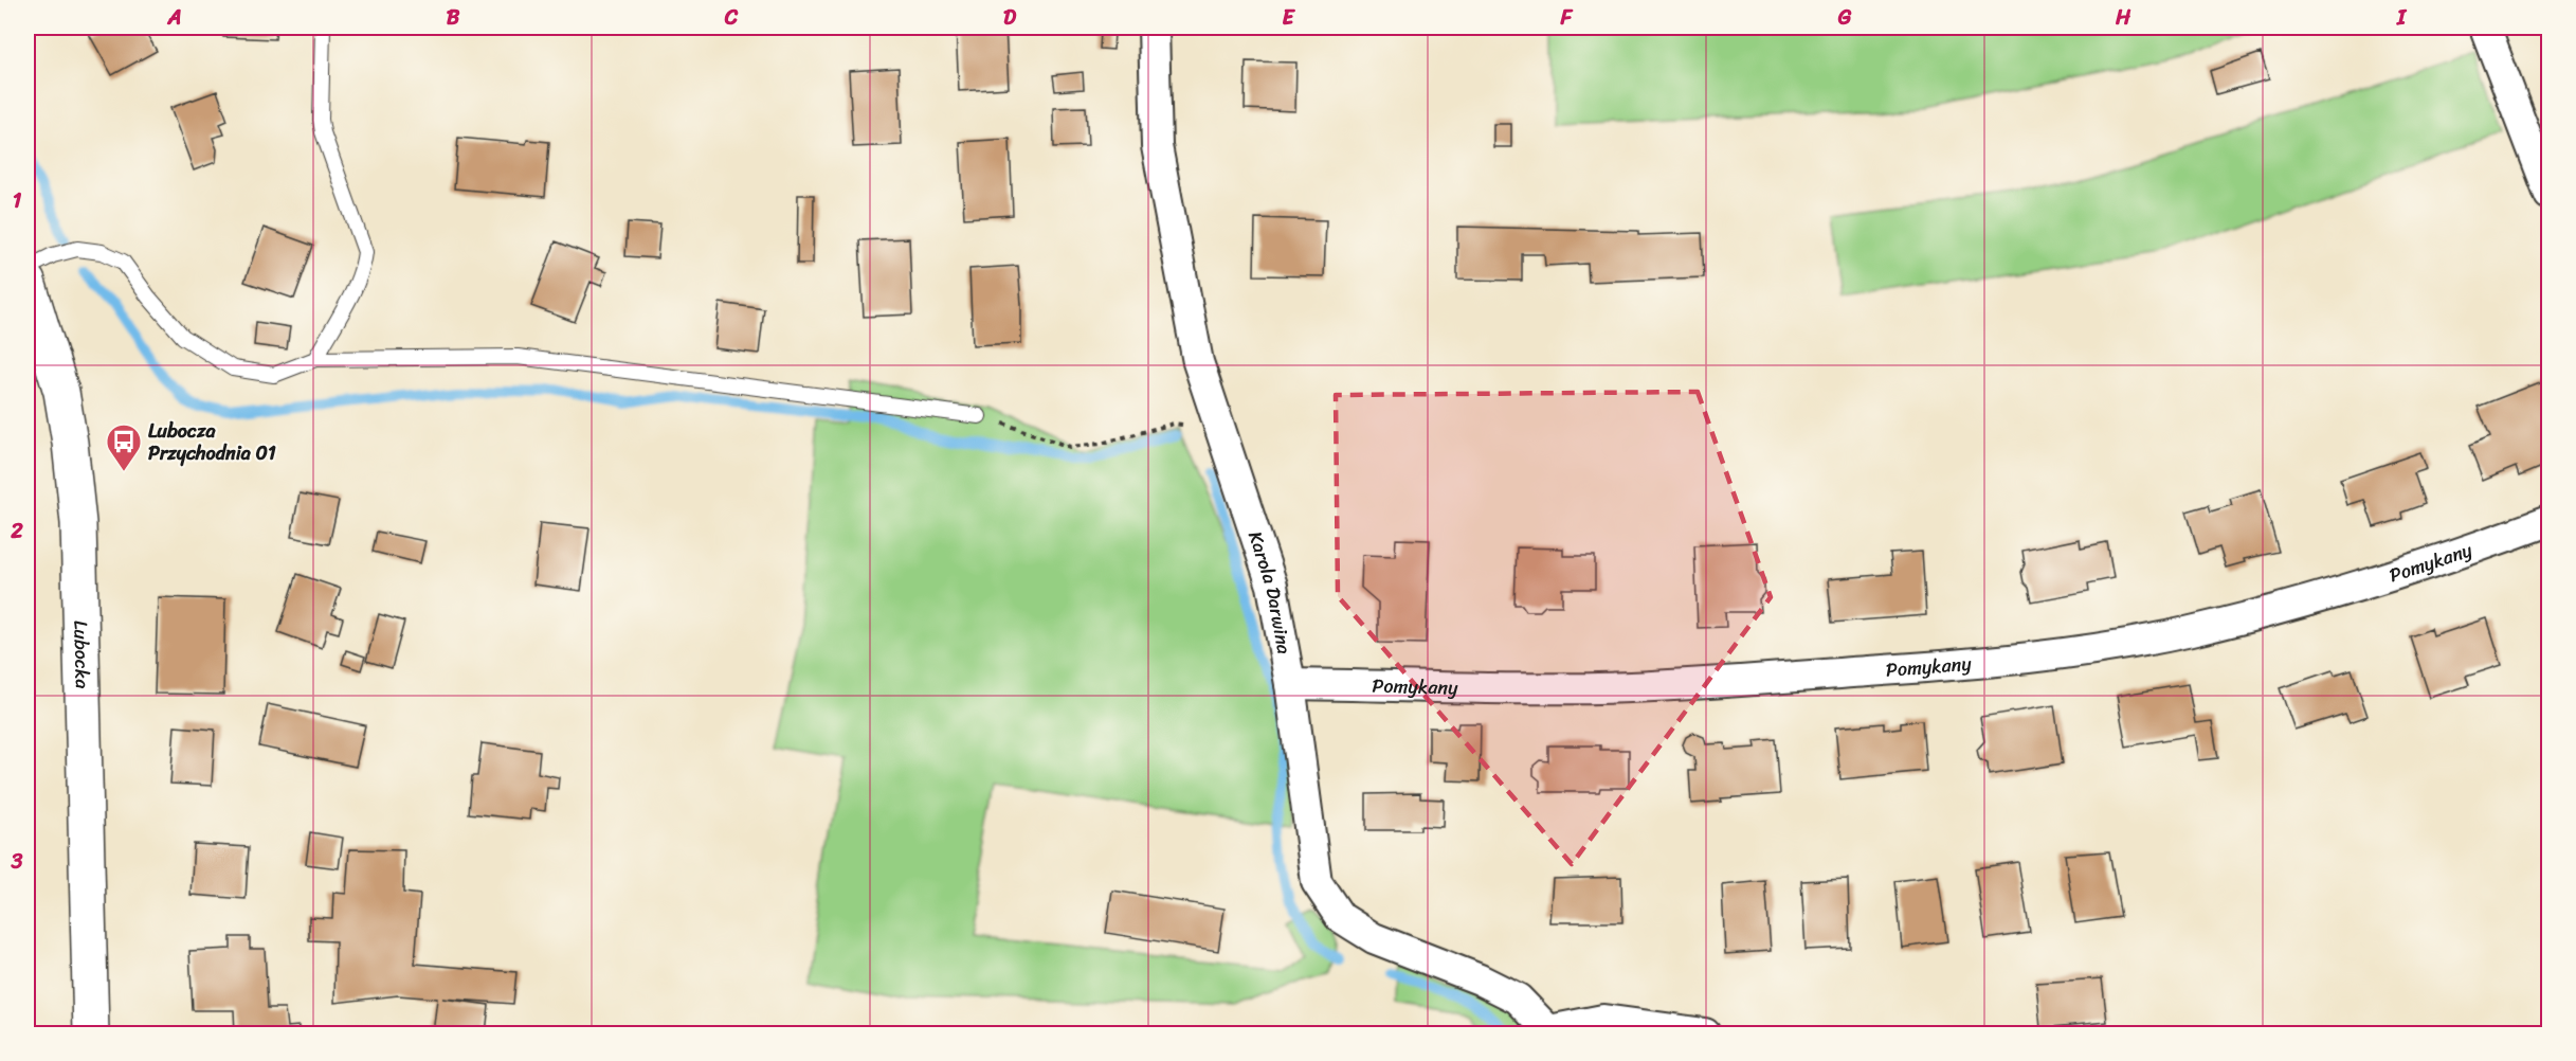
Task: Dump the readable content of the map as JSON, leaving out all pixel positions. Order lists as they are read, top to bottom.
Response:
{
  "streets": {
    "street": ["Pomykany", "Karola Darwina", "Lubocka"]
  },
  "crossings": [
    ["Pomykany", "Karola Darwina"]
  ],
  "places": {
    "bus stop": ["Lubocza Przychodnia 01"]
  },
  "grid": {
    "columns": [
      "A",
      "B",
      "C",
      "D",
      "E",
      "F",
      "G",
      "H",
      "I"
    ],
    "rows": ["1", "2", "3"]
  }
}
